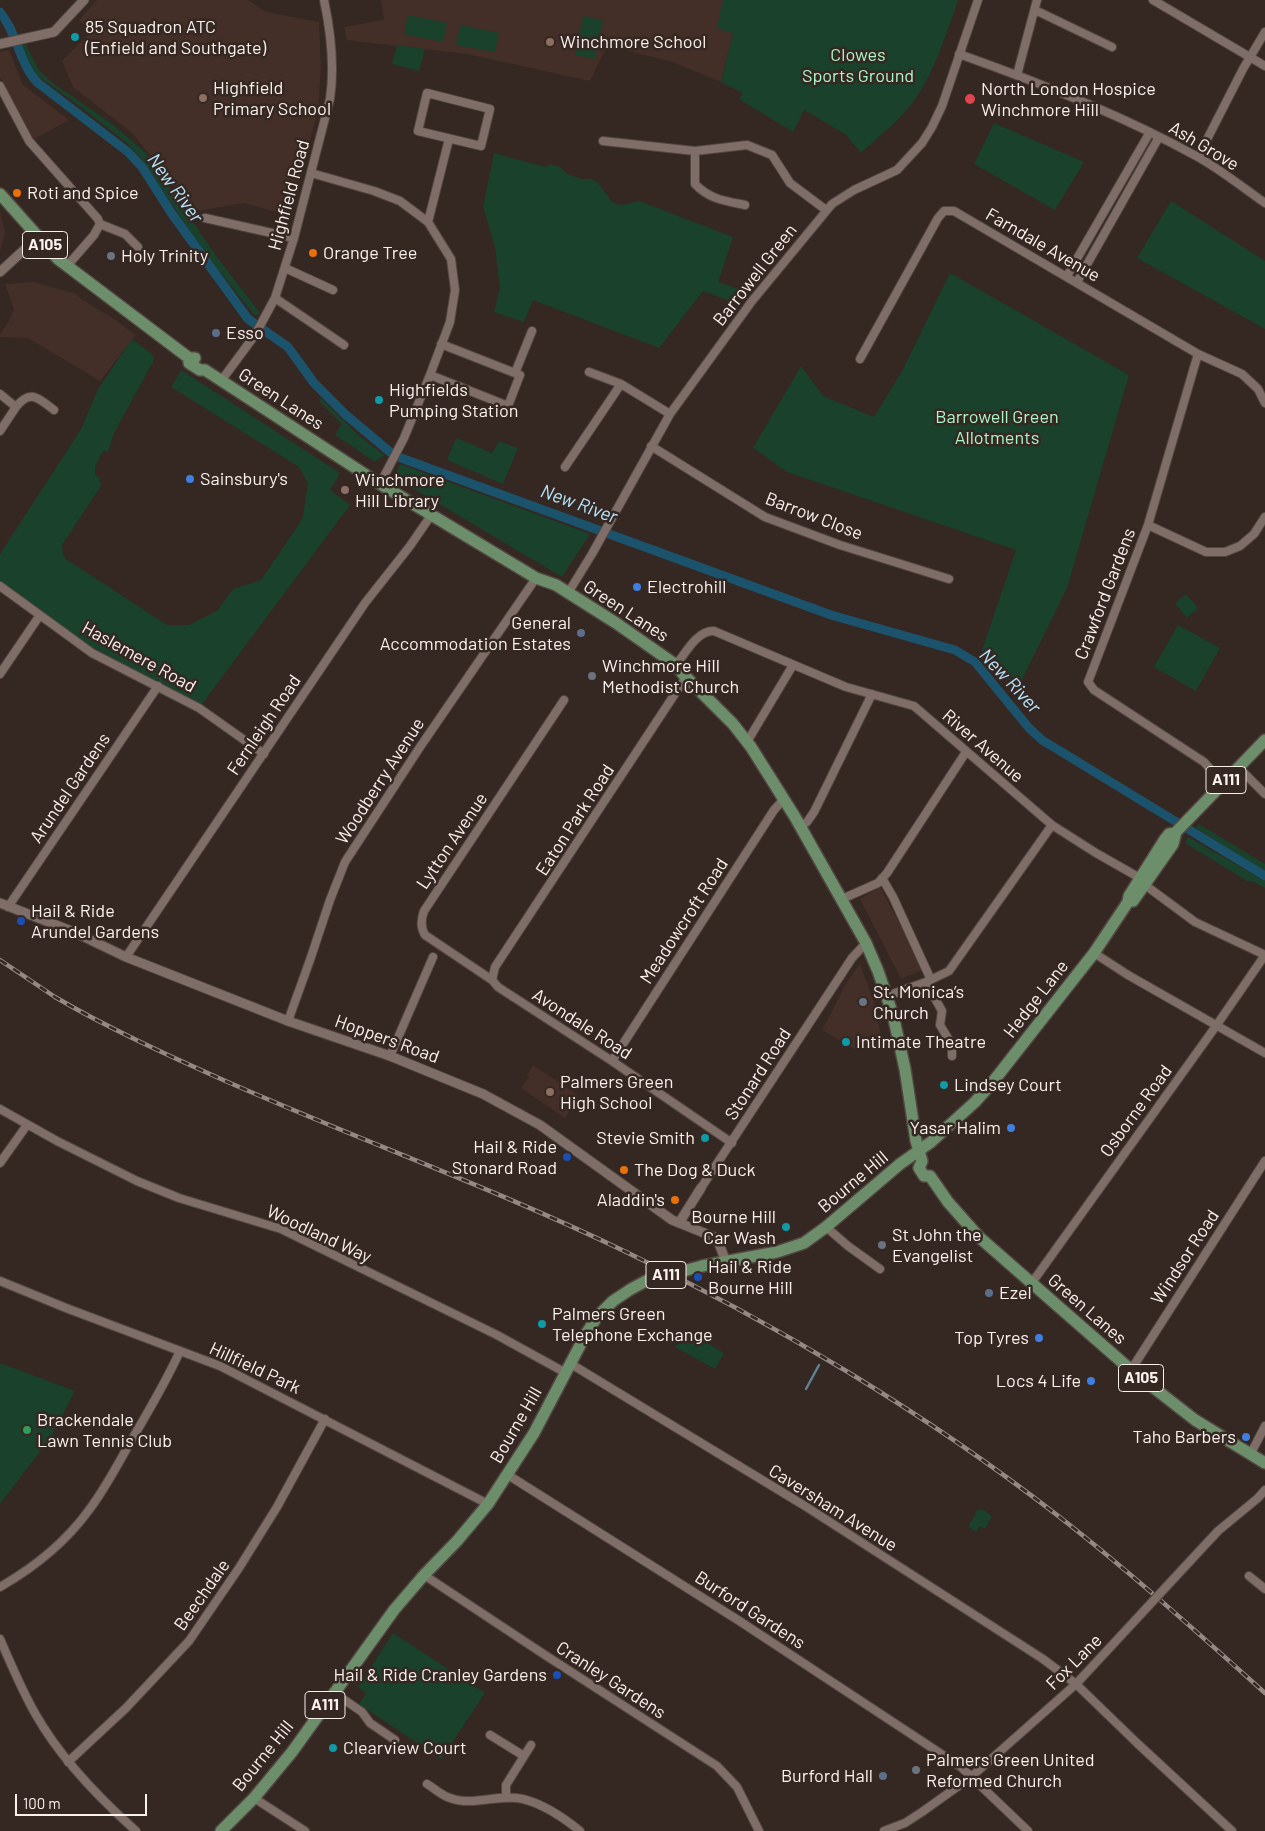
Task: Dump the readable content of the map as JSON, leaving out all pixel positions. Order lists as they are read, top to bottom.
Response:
{
  "streets": {
    "main road": [
      "A105",
      "Green Lanes",
      "A111",
      "Hedge Lane",
      "Bourne Hill"
    ],
    "street": [
      "Ash Grove",
      "Highfield Road",
      "Farndale Avenue",
      "Barrowell Green",
      "Barrow Close",
      "Crawford Gardens",
      "Haslemere Road",
      "Fernleigh Road",
      "River Avenue",
      "Woodberry Avenue",
      "Arundel Gardens",
      "Eaton Park Road",
      "Lytton Avenue",
      "Meadowcroft Road",
      "Avondale Road",
      "Hoppers Road",
      "Stonard Road",
      "Osborne Road",
      "Woodland Way",
      "Windsor Road",
      "Hillfield Park",
      "Caversham Avenue",
      "Beechdale",
      "Burford Gardens",
      "Fox Lane",
      "Cranley Gardens"
    ]
  },
  "crossings": [
    ["Ash Grove", "Barrowell Green"],
    ["Highfield Road", "Green Lanes"],
    ["Farndale Avenue", "Crawford Gardens"],
    ["Barrowell Green", "Green Lanes"],
    ["Barrowell Green", "Barrow Close"],
    ["Green Lanes", "Fernleigh Road"],
    ["Green Lanes", "River Avenue"],
    ["Green Lanes", "Woodberry Avenue"],
    ["Green Lanes", "Eaton Park Road"],
    ["Green Lanes", "Meadowcroft Road"],
    ["Green Lanes", "Hedge Lane"],
    ["Green Lanes", "Stonard Road"],
    ["Green Lanes", "Osborne Road"],
    ["Green Lanes", "Bourne Hill"],
    ["Green Lanes", "Windsor Road"],
    ["Crawford Gardens", "Hedge Lane"],
    ["Haslemere Road", "Fernleigh Road"],
    ["Haslemere Road", "Arundel Gardens"],
    ["Fernleigh Road", "Hoppers Road"],
    ["River Avenue", "Hedge Lane"],
    ["River Avenue", "Osborne Road"],
    ["Woodberry Avenue", "Hoppers Road"],
    ["Arundel Gardens", "Hoppers Road"],
    ["Eaton Park Road", "Lytton Avenue"],
    ["Eaton Park Road", "Avondale Road"],
    ["Lytton Avenue", "Avondale Road"],
    ["Meadowcroft Road", "Avondale Road"],
    ["Hedge Lane", "Bourne Hill"],
    ["Avondale Road", "Stonard Road"],
    ["Hoppers Road", "Stonard Road"],
    ["Hoppers Road", "Bourne Hill"],
    ["Bourne Hill", "Woodland Way"],
    ["Bourne Hill", "Hillfield Park"],
    ["Bourne Hill", "Caversham Avenue"],
    ["Bourne Hill", "Burford Gardens"],
    ["Bourne Hill", "Cranley Gardens"],
    ["Woodland Way", "Caversham Avenue"],
    ["Hillfield Park", "Beechdale"],
    ["Caversham Avenue", "Fox Lane"],
    ["Burford Gardens", "Fox Lane"]
  ],
  "water": ["New River"],
  "parks": ["Clowes Sports Ground", "Barrowell Green Allotments"],
  "places": [
    "85 Squadron ATC (Enfield and Southgate)",
    "Winchmore School",
    "Highfield Primary School",
    "North London Hospice Winchmore Hill",
    "Roti and Spice",
    "Orange Tree",
    "Holy Trinity",
    "Esso",
    "Highfields Pumping Station",
    "Sainsbury's",
    "Winchmore Hill Library",
    "Electrohill",
    "General Accommodation Estates",
    "Winchmore Hill Methodist Church",
    "Hail & Ride Arundel Gardens",
    "St. Monica’s Church",
    "Intimate Theatre",
    "Lindsey Court",
    "Palmers Green High School",
    "Yasar Halim",
    "Stevie Smith",
    "Hail & Ride Stonard Road",
    "The Dog & Duck",
    "Aladdin's",
    "Bourne Hill Car Wash",
    "St John the Evangelist",
    "Hail & Ride Bourne Hill",
    "Ezel",
    "Palmers Green Telephone Exchange",
    "Top Tyres",
    "Locs 4 Life",
    "Brackendale Lawn Tennis Club",
    "Taho Barbers",
    "Hail & Ride Cranley Gardens",
    "Clearview Court",
    "Palmers Green United Reformed Church",
    "Burford Hall"
  ],
  "scale_bar": "100 m"
}
